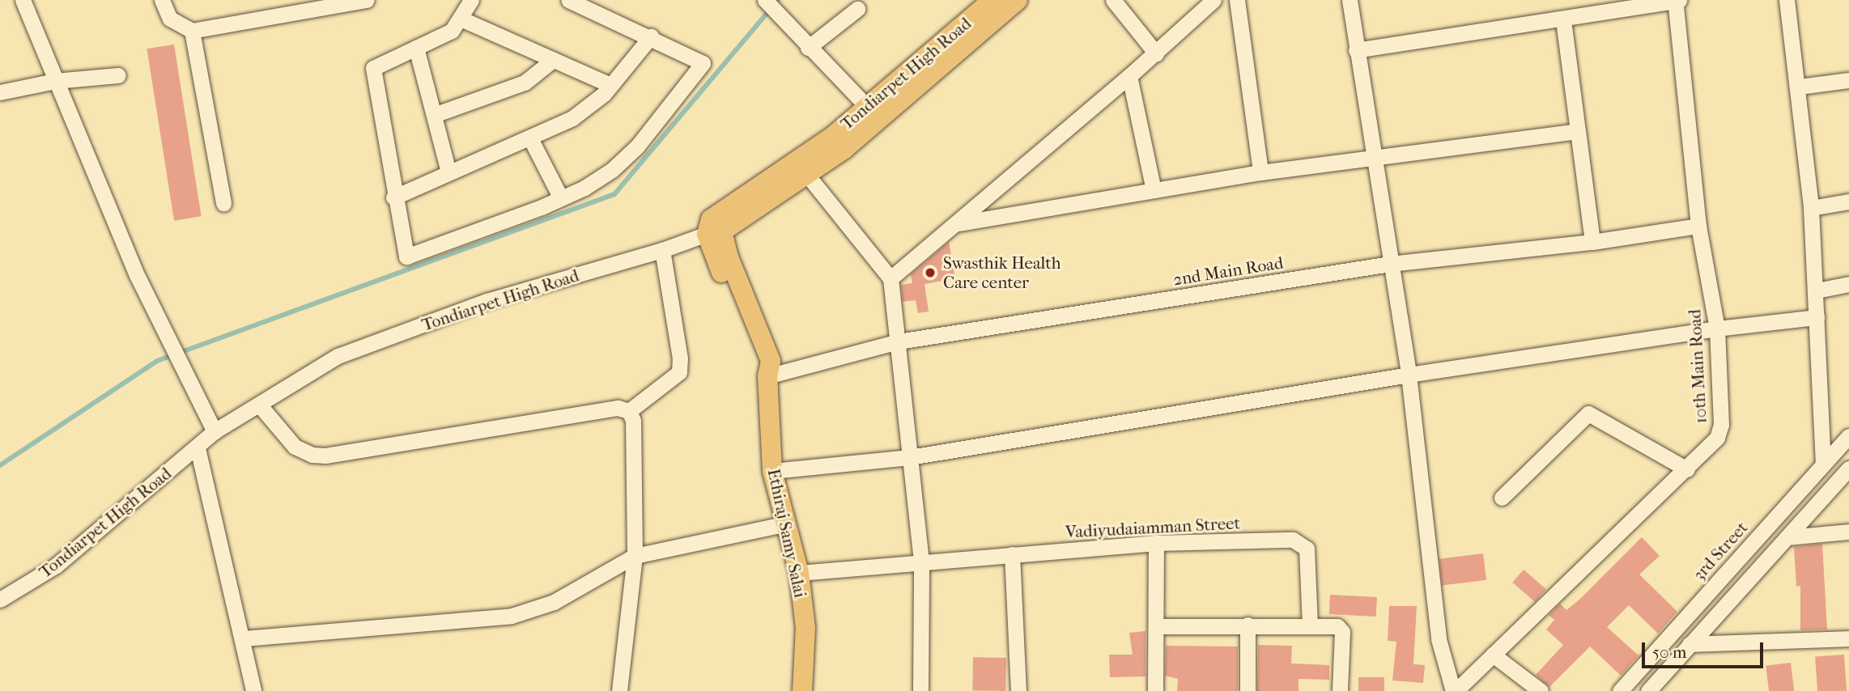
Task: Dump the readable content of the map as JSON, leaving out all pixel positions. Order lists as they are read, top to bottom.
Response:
{
  "streets": {
    "main road": ["Tondiarpet High Road", "Ethiraj Samy Salai"],
    "street": [
      "2nd Main Road",
      "10th Main Road",
      "Vadiyudaiamman Street",
      "3rd Street"
    ]
  },
  "crossings": [
    ["Tondiarpet High Road", "Ethiraj Samy Salai"],
    ["2nd Main Road", "10th Main Road"],
    ["2nd Main Road", "Ethiraj Samy Salai"],
    ["Vadiyudaiamman Street", "Ethiraj Samy Salai"]
  ],
  "places": ["Swasthik Health Care center"],
  "scale_bar": "50 m"
}
